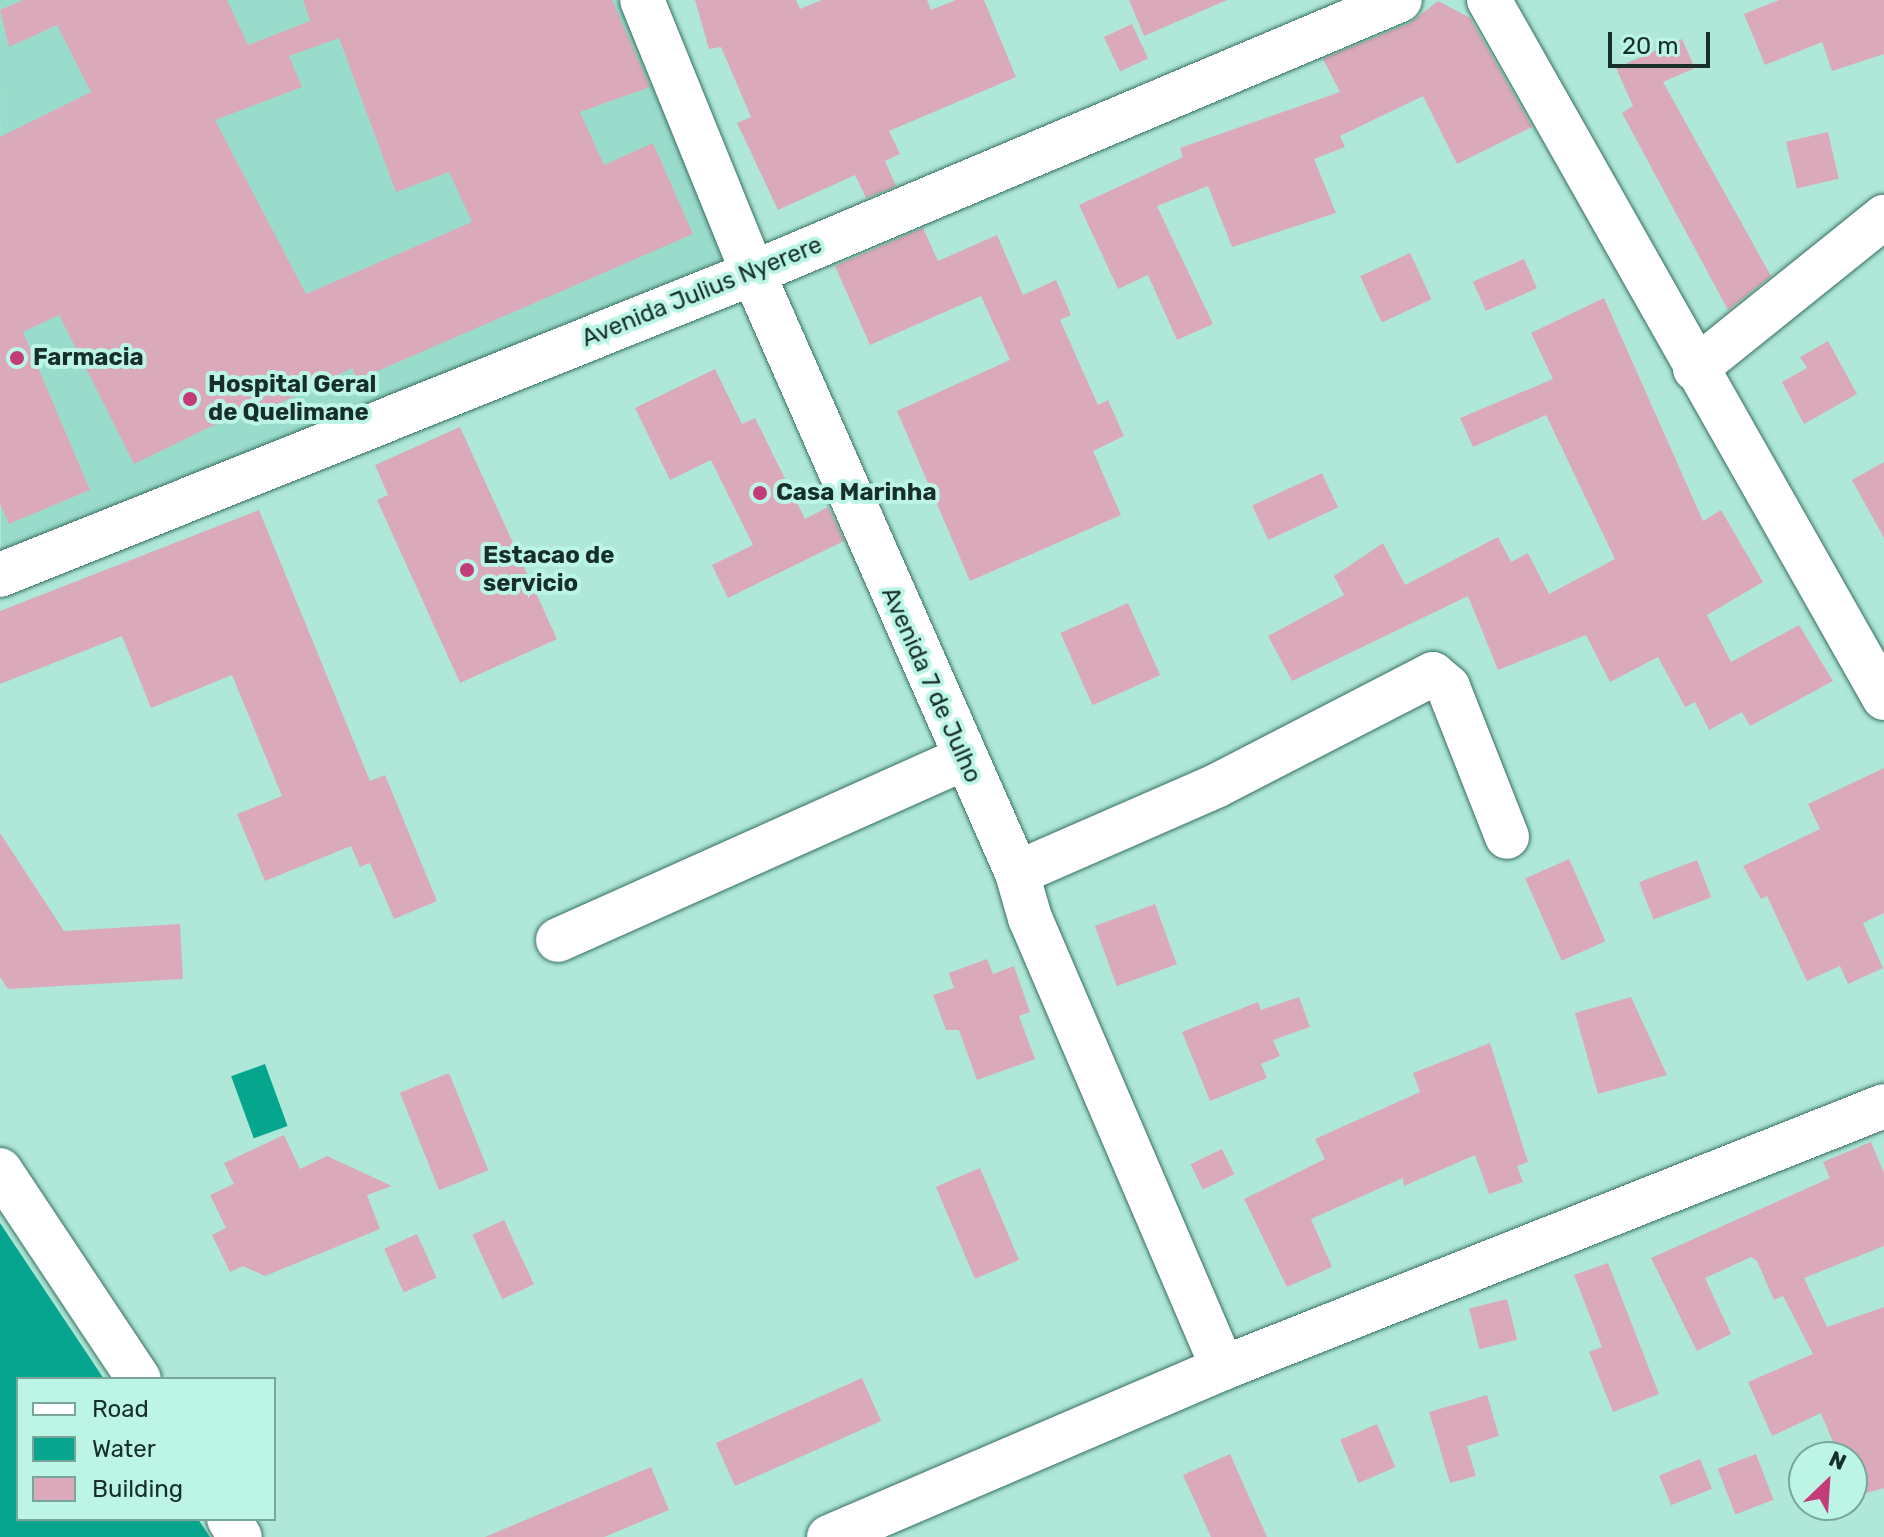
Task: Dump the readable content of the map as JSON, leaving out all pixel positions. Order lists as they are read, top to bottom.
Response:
{
  "streets": {
    "street": ["Avenida Julius Nyerere", "Avenida 7 de Julho"]
  },
  "crossings": [
    ["Avenida Julius Nyerere", "Avenida 7 de Julho"]
  ],
  "places": [
    "Farmacia",
    "Hospital Geral de Quelimane",
    "Casa Marinha",
    "Estacao de servicio"
  ],
  "legend": ["Road", "Water", "Building"],
  "scale_bar": "20 m",
  "north": "top right"
}
